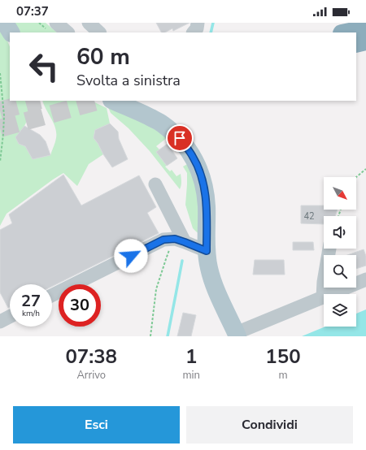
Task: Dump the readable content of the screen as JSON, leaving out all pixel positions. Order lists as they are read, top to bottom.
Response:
{
  "house_numbers": ["42"],
  "north": "bottom right",
  "page": {
    "status": "07:37",
    "turn": ["60 m", "Svolta a sinistra"],
    "speed": "27 km/h",
    "limit": "30",
    "eta": [
      "07:38",
      "Arrivo",
      "1",
      "min",
      "150",
      "m"
    ],
    "buttons": ["Esci", "Condividi"]
  }
}
